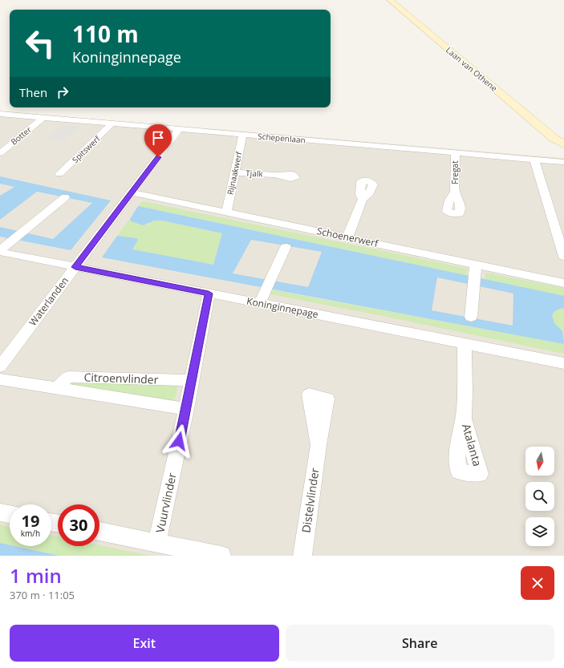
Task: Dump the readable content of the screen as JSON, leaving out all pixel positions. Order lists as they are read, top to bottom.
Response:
{
  "streets": {
    "street": [
      "Laan van Othene",
      "Botter",
      "Schepenlaan",
      "Spitswerf",
      "Fregat",
      "Rijnaakwerf",
      "Tjalk",
      "Schoenerwerf",
      "Waterlanden",
      "Koninginnepage",
      "Citroenvlinder",
      "Atalanta",
      "Distelvlinder",
      "Vuurvlinder"
    ]
  },
  "crossings": [
    ["Botter", "Schepenlaan"],
    ["Schepenlaan", "Spitswerf"],
    ["Schepenlaan", "Fregat"],
    ["Schepenlaan", "Rijnaakwerf"],
    ["Schepenlaan", "Waterlanden"],
    ["Rijnaakwerf", "Tjalk"],
    ["Rijnaakwerf", "Schoenerwerf"],
    ["Schoenerwerf", "Waterlanden"],
    ["Waterlanden", "Koninginnepage"],
    ["Koninginnepage", "Atalanta"],
    ["Koninginnepage", "Vuurvlinder"],
    ["Citroenvlinder", "Vuurvlinder"]
  ],
  "north": "bottom",
  "page": {
    "turn": ["110 m", "Koninginnepage"],
    "then": "Then",
    "speed": "19 km/h",
    "limit": "30",
    "heading": ["1 min", "370 m · 11:05"],
    "buttons": ["Exit", "Share"]
  }
}
